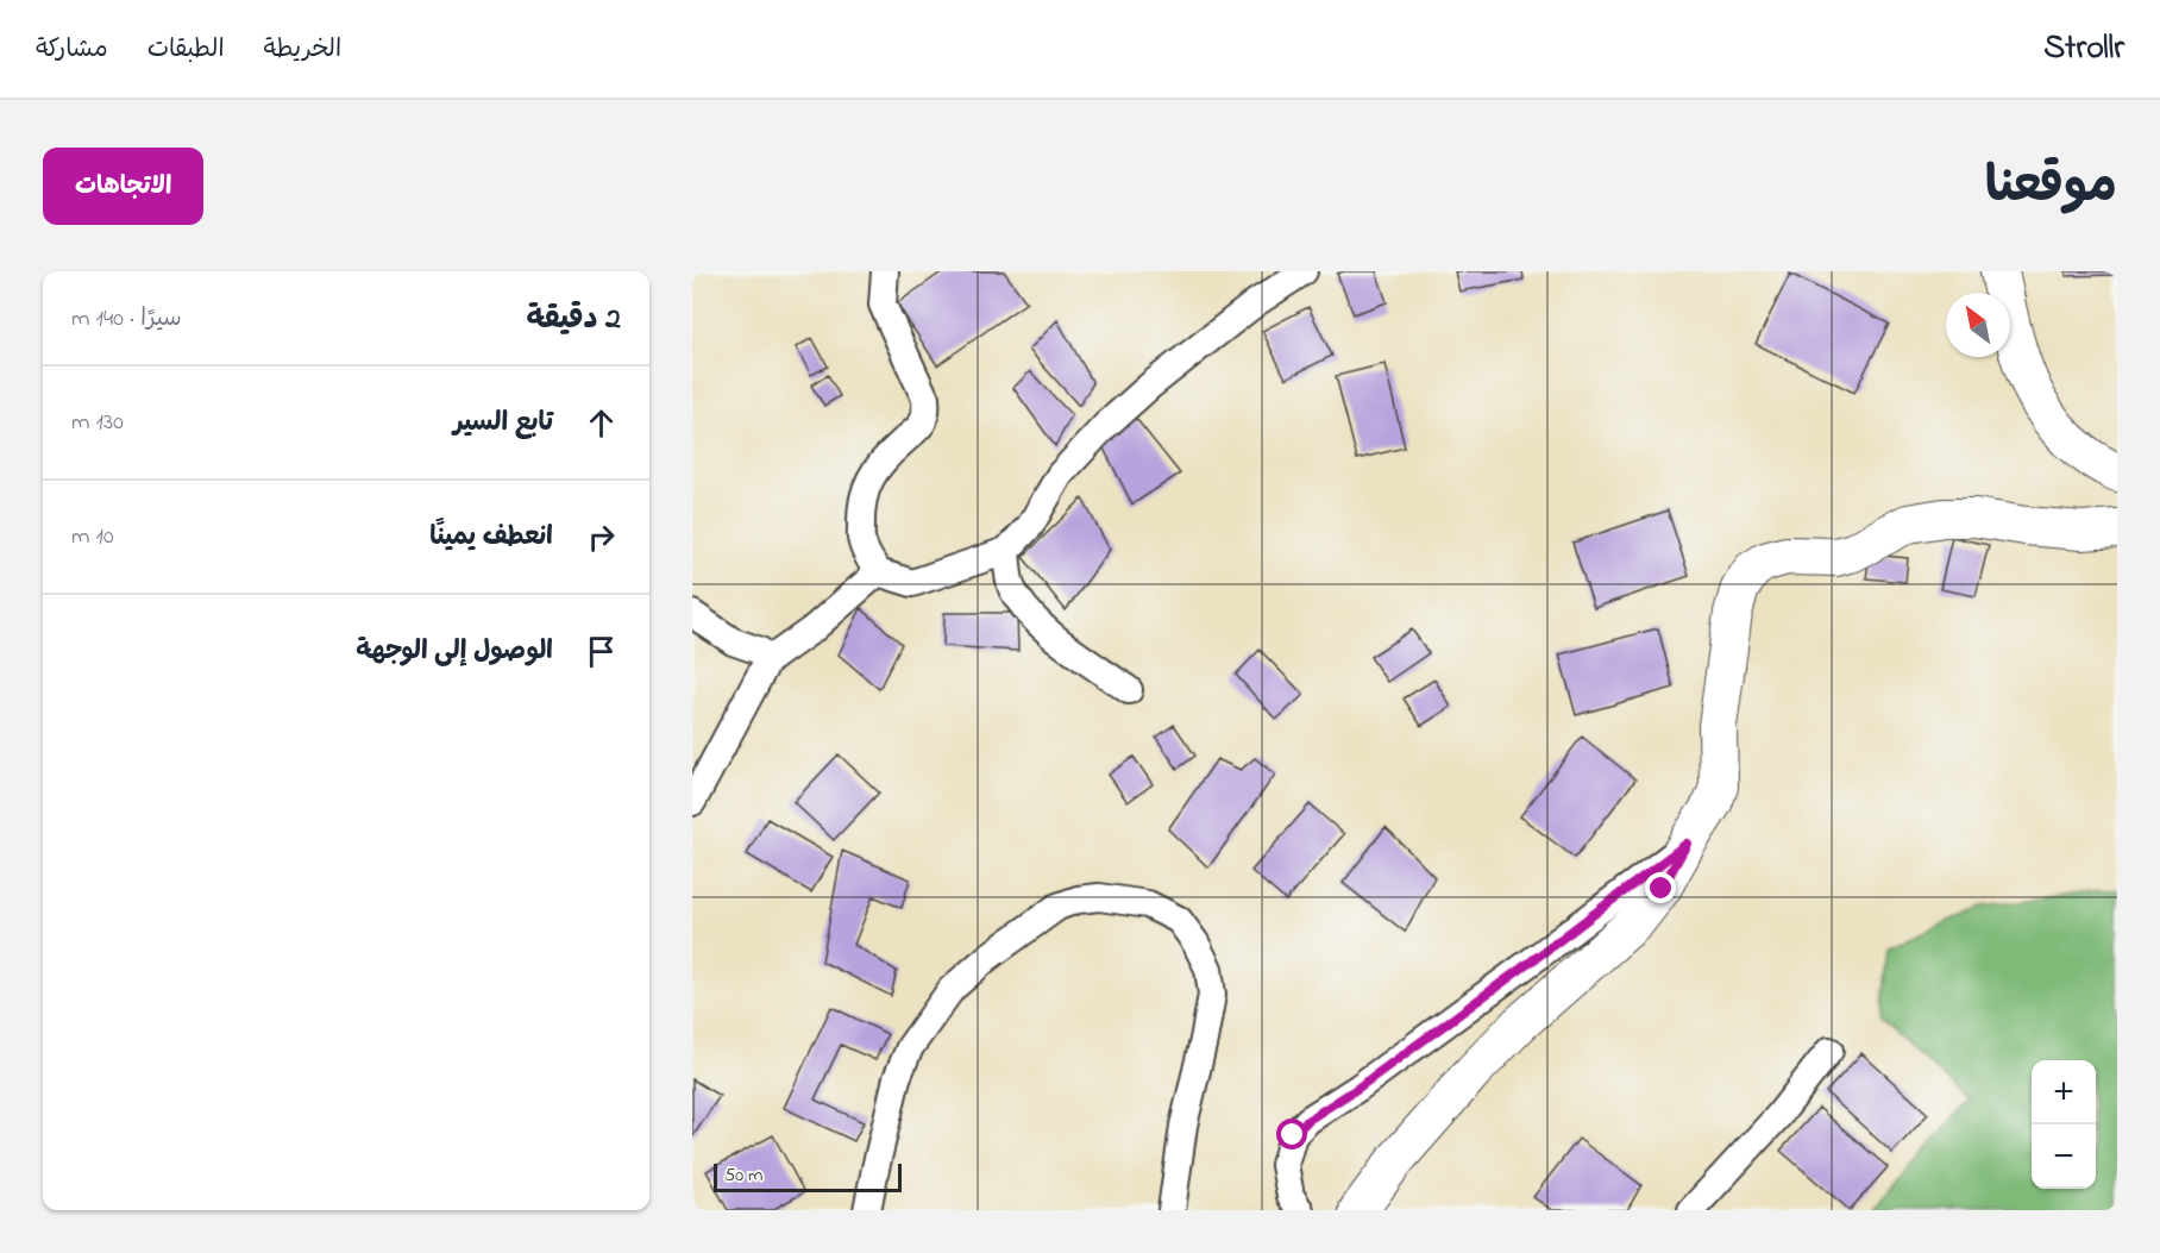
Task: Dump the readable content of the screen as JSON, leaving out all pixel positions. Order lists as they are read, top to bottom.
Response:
{
  "scale_bar": "50 m",
  "north": "top left",
  "page": {
    "header": "Strollr",
    "nav": ["الخريطة", "الطبقات", "مشاركة"],
    "title": "موقعنا",
    "buttons": "الاتجاهات",
    "heading": ["2 دقيقة", "سيرًا · 140 m"],
    "list": [
      ["تابع السير", "130 m"],
      ["انعطف يمينًا", "10 m"],
      "الوصول إلى الوجهة"
    ],
    "map_buttons": ["+", "−"],
    "scale": "50 m"
  }
}
